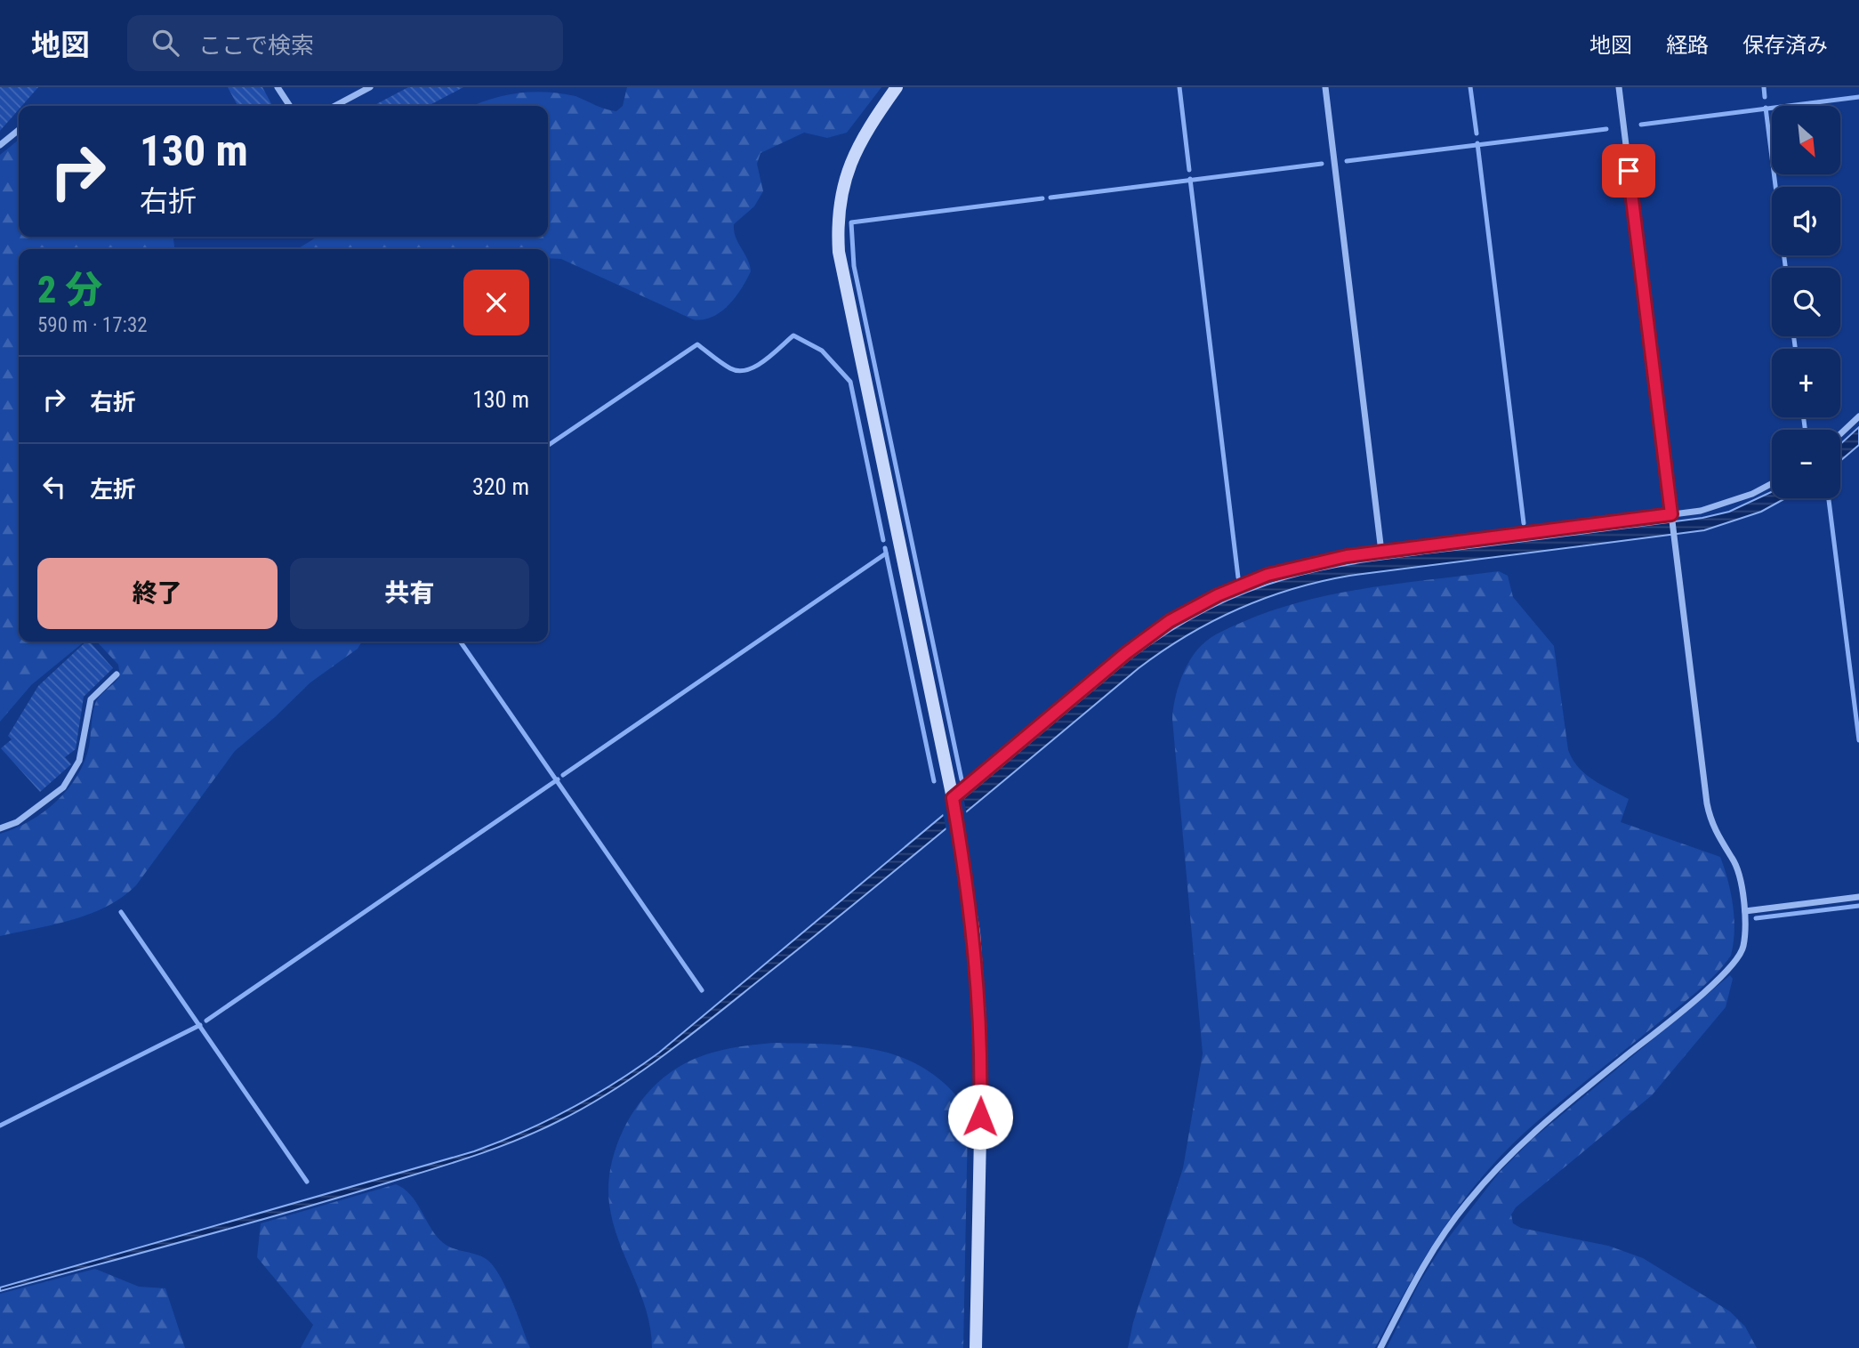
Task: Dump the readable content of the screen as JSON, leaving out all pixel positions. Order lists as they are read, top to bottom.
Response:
{
  "north": "bottom right",
  "page": {
    "header": "地図",
    "search": "ここで検索",
    "nav": ["地図", "経路", "保存済み"],
    "map_buttons": ["+", "−"],
    "turn": ["130 m", "右折"],
    "heading": ["2 分", "590 m · 17:32"],
    "list": [
      {
        "name": "右折",
        "value": "130 m"
      },
      {
        "name": "左折",
        "value": "320 m"
      }
    ],
    "buttons": ["終了", "共有"]
  }
}
